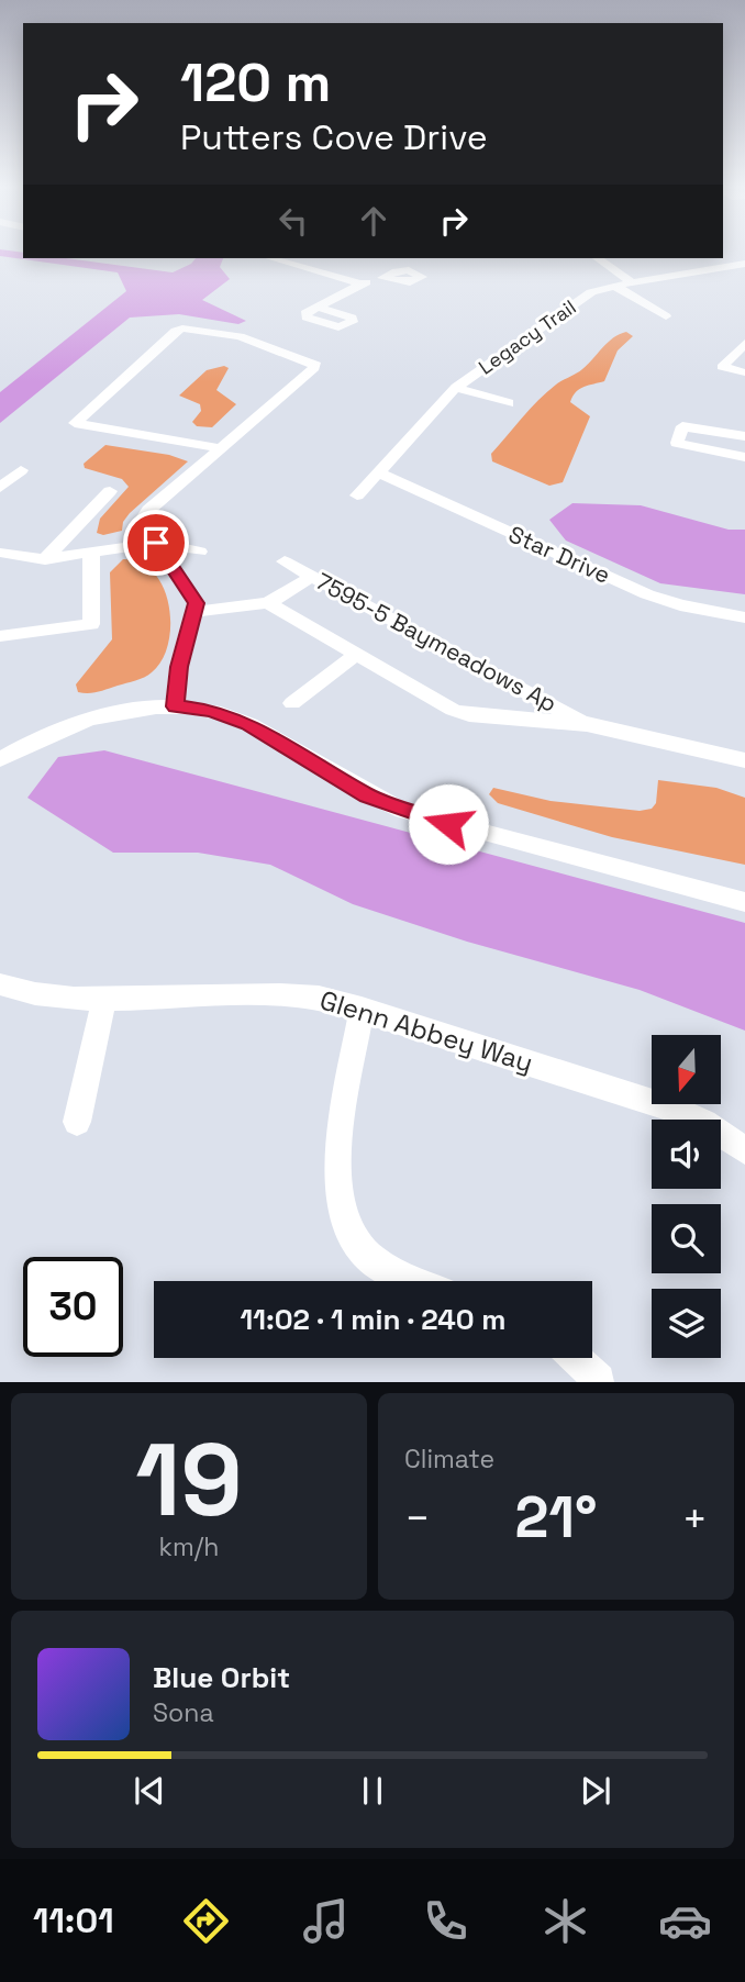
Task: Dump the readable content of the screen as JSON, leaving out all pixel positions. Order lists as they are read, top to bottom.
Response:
{
  "streets": {
    "street": [
      "Legacy Trail",
      "Star Drive",
      "7595-5 Baymeadows Ap",
      "Glenn Abbey Way"
    ]
  },
  "crossings": [
    ["Legacy Trail", "Star Drive"]
  ],
  "north": "bottom",
  "page": {
    "turn": ["120 m", "Putters Cove Drive"],
    "limit": "30",
    "trip": "11:02 · 1 min · 240 m",
    "tile": [
      ["19", "km/h"],
      "Climate"
    ],
    "heat": ["−", "21°", "+"],
    "song": ["Blue Orbit", "Sona"],
    "tabs": "11:01"
  }
}
